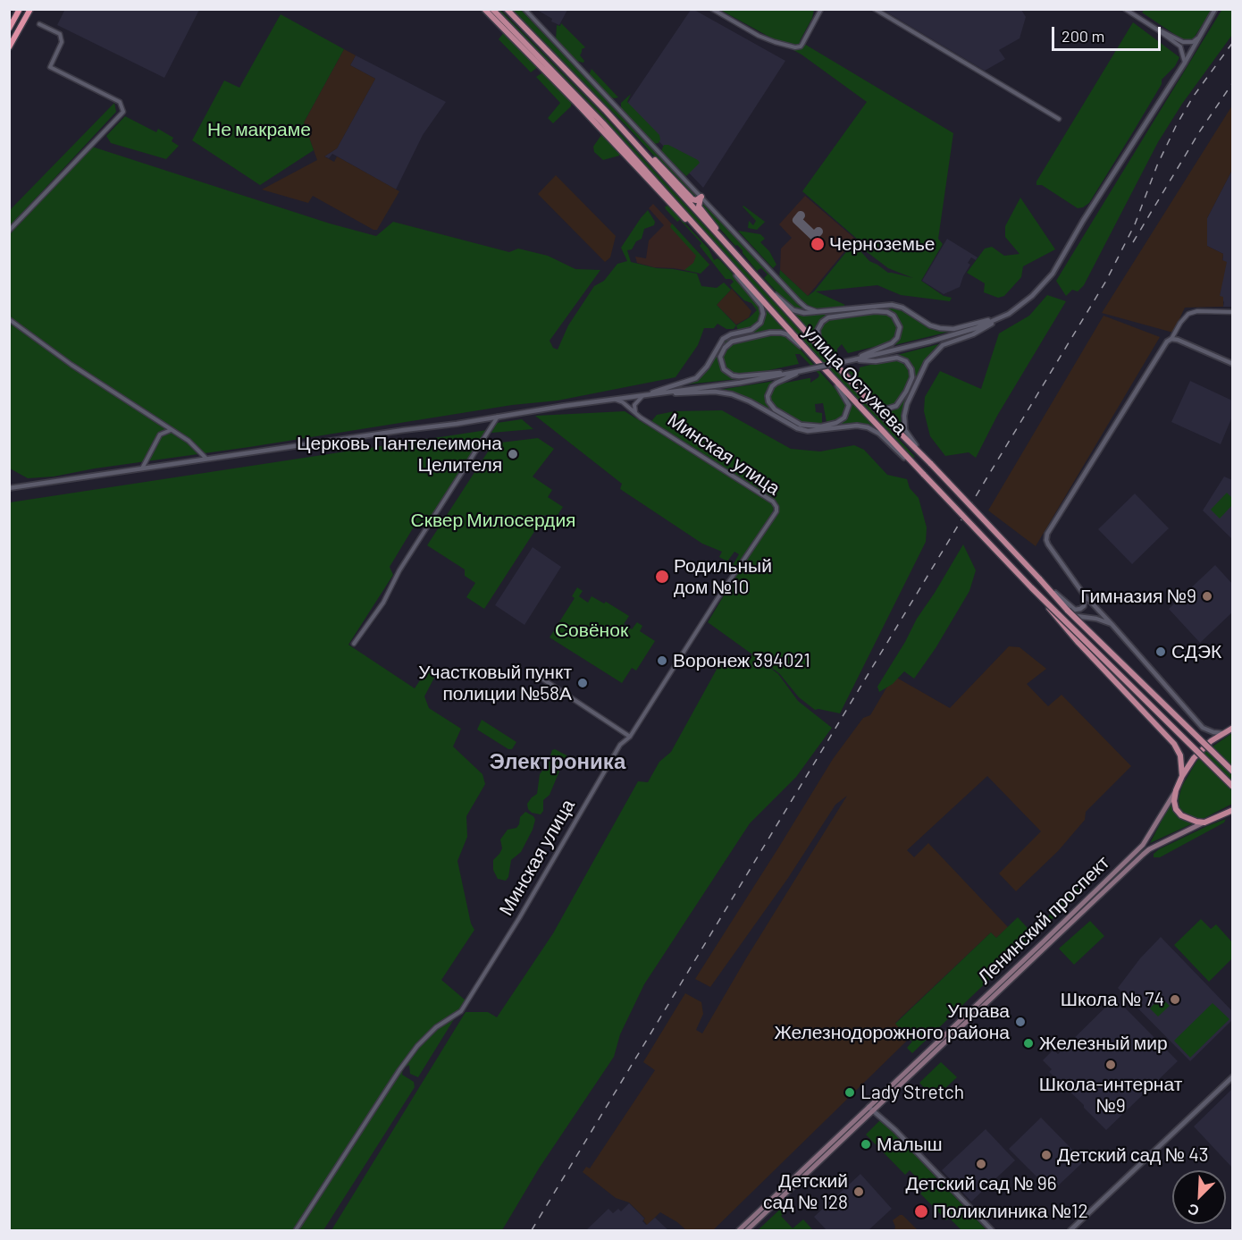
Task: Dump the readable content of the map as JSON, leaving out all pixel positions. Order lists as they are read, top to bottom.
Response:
{
  "streets": {
    "main road": ["улица Остужева", "Ленинский проспект"],
    "street": ["Минская улица"]
  },
  "crossings": [
    ["улица Остужева", "Ленинский проспект"]
  ],
  "districts": ["Электроника"],
  "parks": ["Не макраме", "Сквер Милосердия", "Совёнок"],
  "places": [
    "Черноземье",
    "Церковь Пантелеимона Целителя",
    "Родильный дом №10",
    "Гимназия №9",
    "СДЭК",
    "Воронеж 394021",
    "Участковый пункт полиции №58А",
    "Школа № 74",
    "Управа Железнодорожного района",
    "Железный мир",
    "Школа-интернат №9",
    "Lady Stretch",
    "Малыш",
    "Детский сад № 43",
    "Детский сад № 96",
    "Детский сад № 128",
    "Поликлиника №12"
  ],
  "scale_bar": "200 m",
  "north": "bottom left"
}
